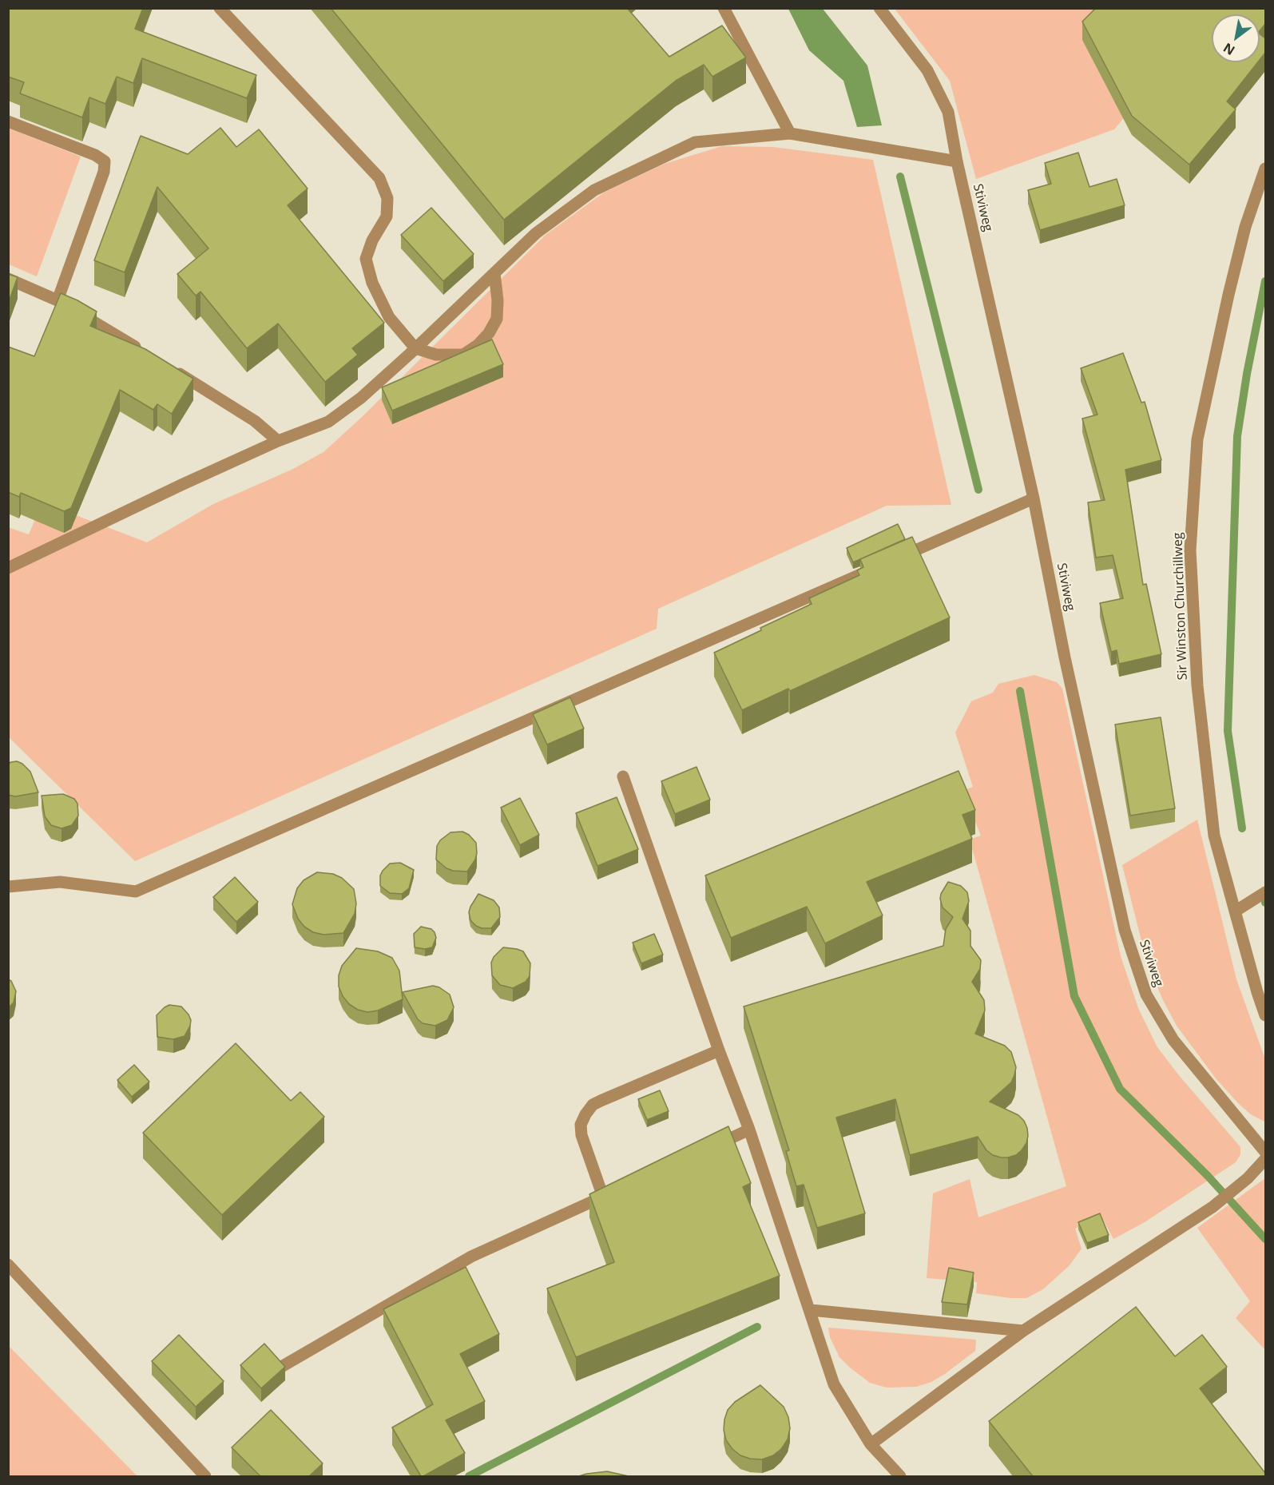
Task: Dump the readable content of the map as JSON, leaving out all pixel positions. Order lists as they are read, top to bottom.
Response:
{
  "streets": {
    "street": ["Stiviweg", "Sir Winston Churchillweg"]
  },
  "north": "bottom left"
}
